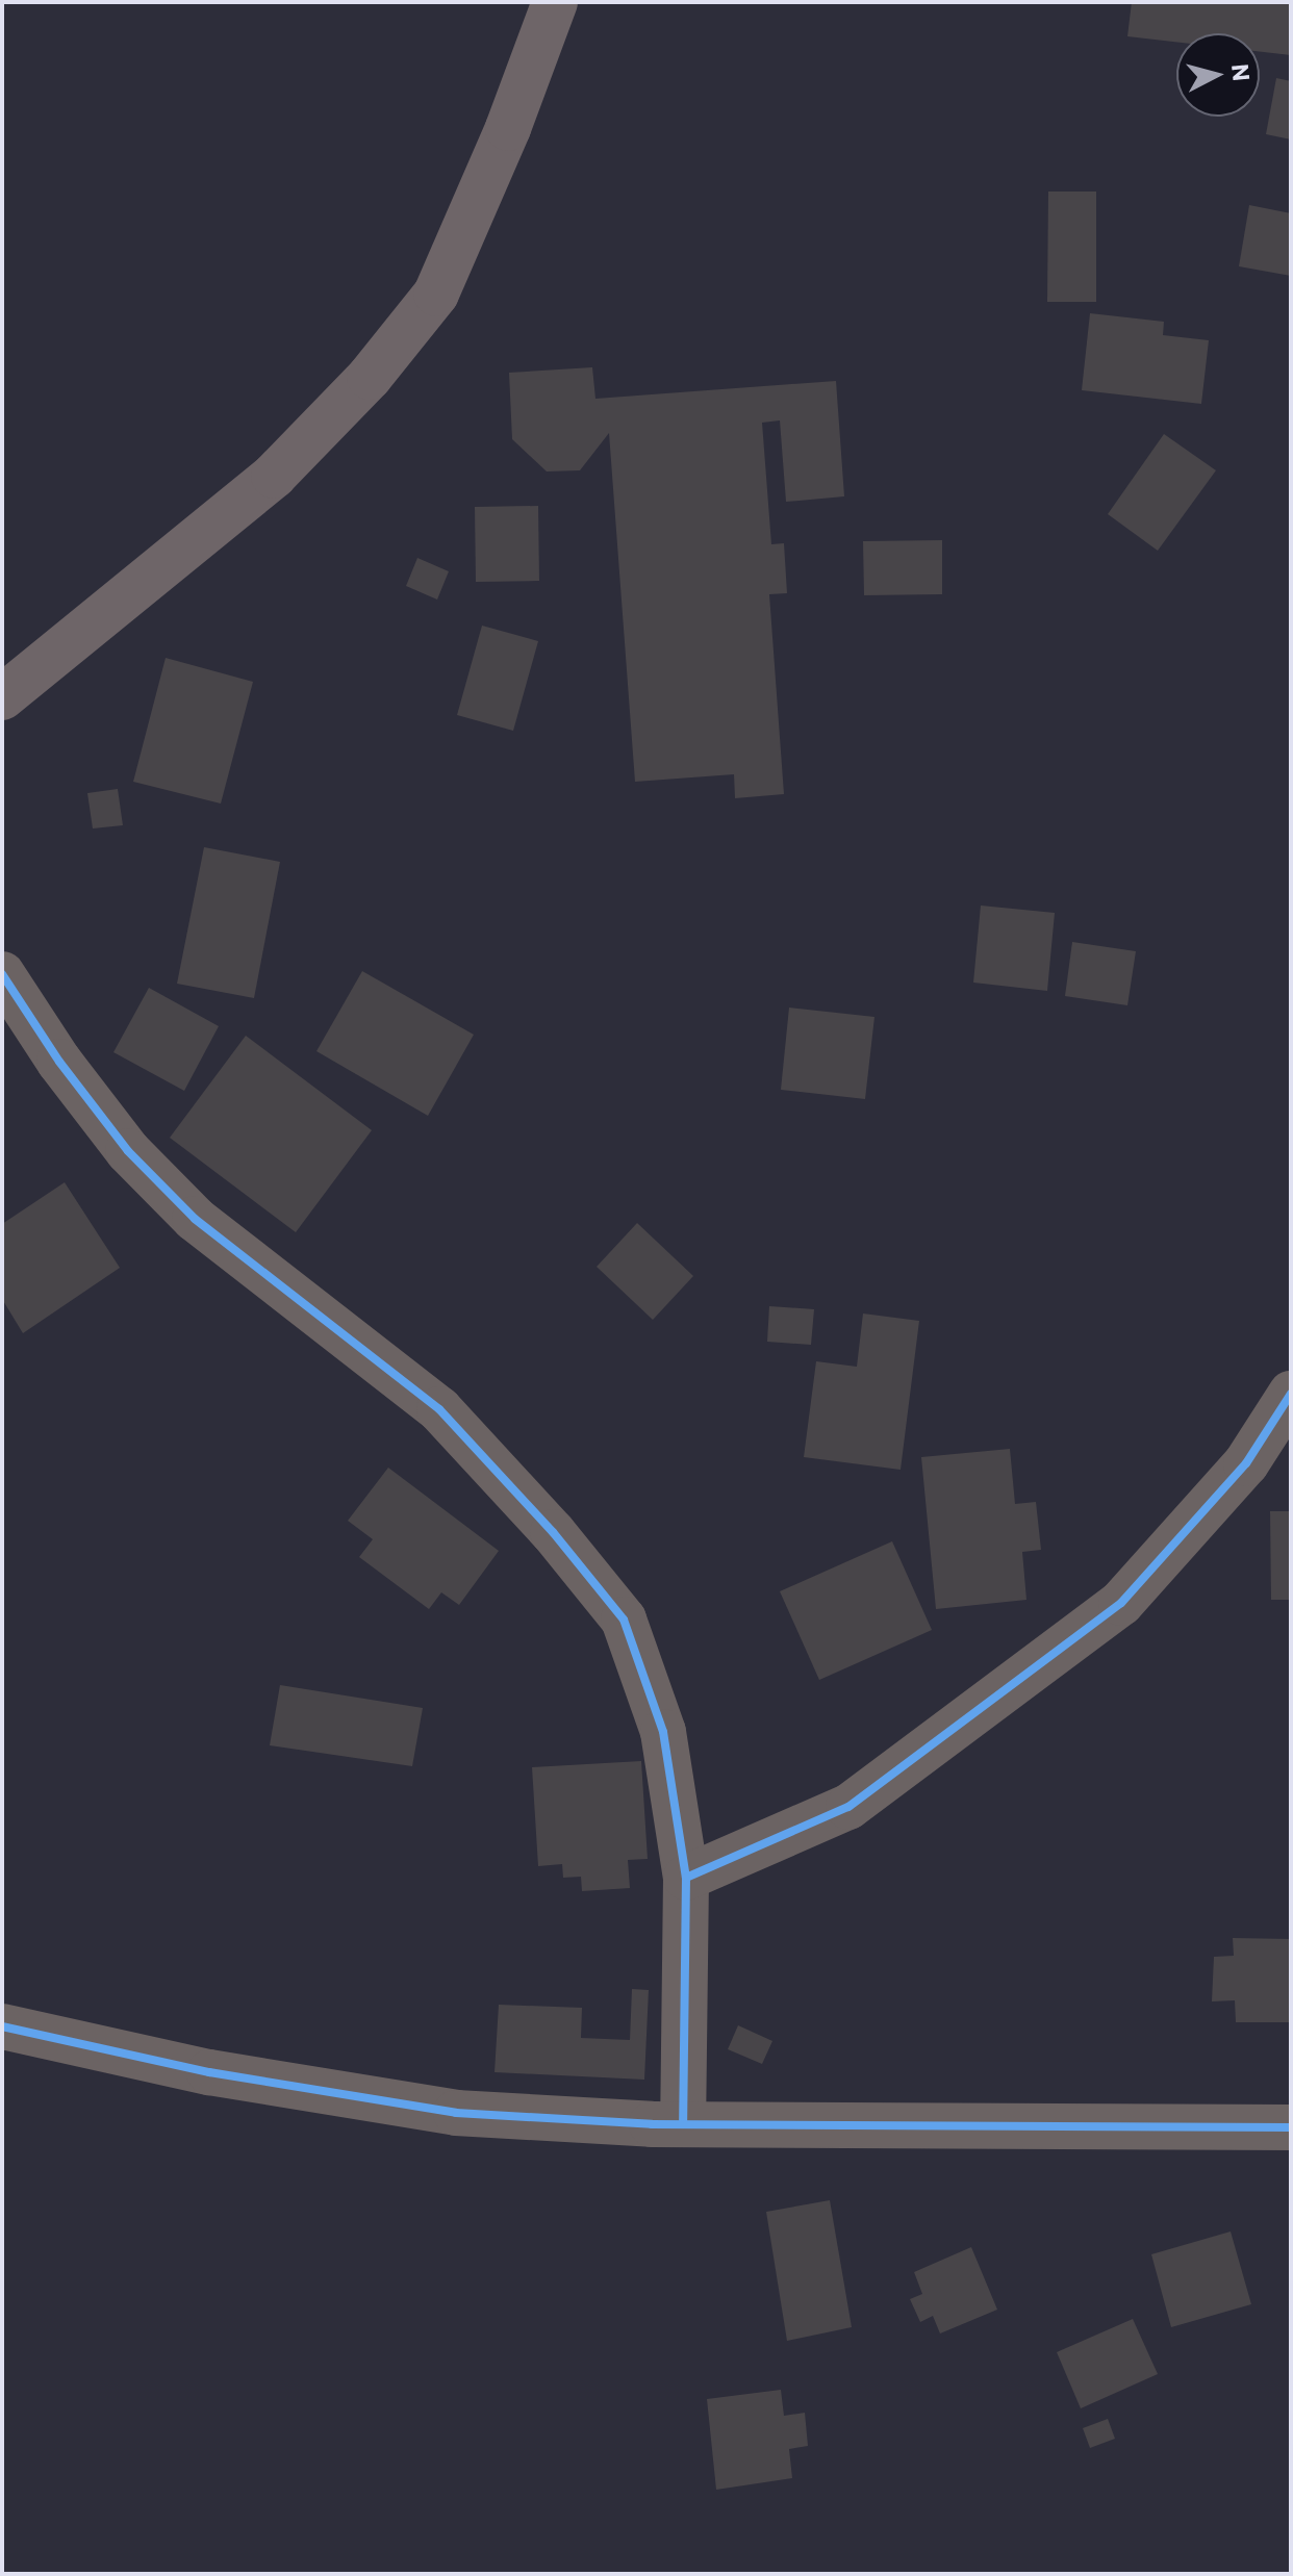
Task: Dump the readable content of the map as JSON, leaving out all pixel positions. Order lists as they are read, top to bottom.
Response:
{
  "north": "right"
}
